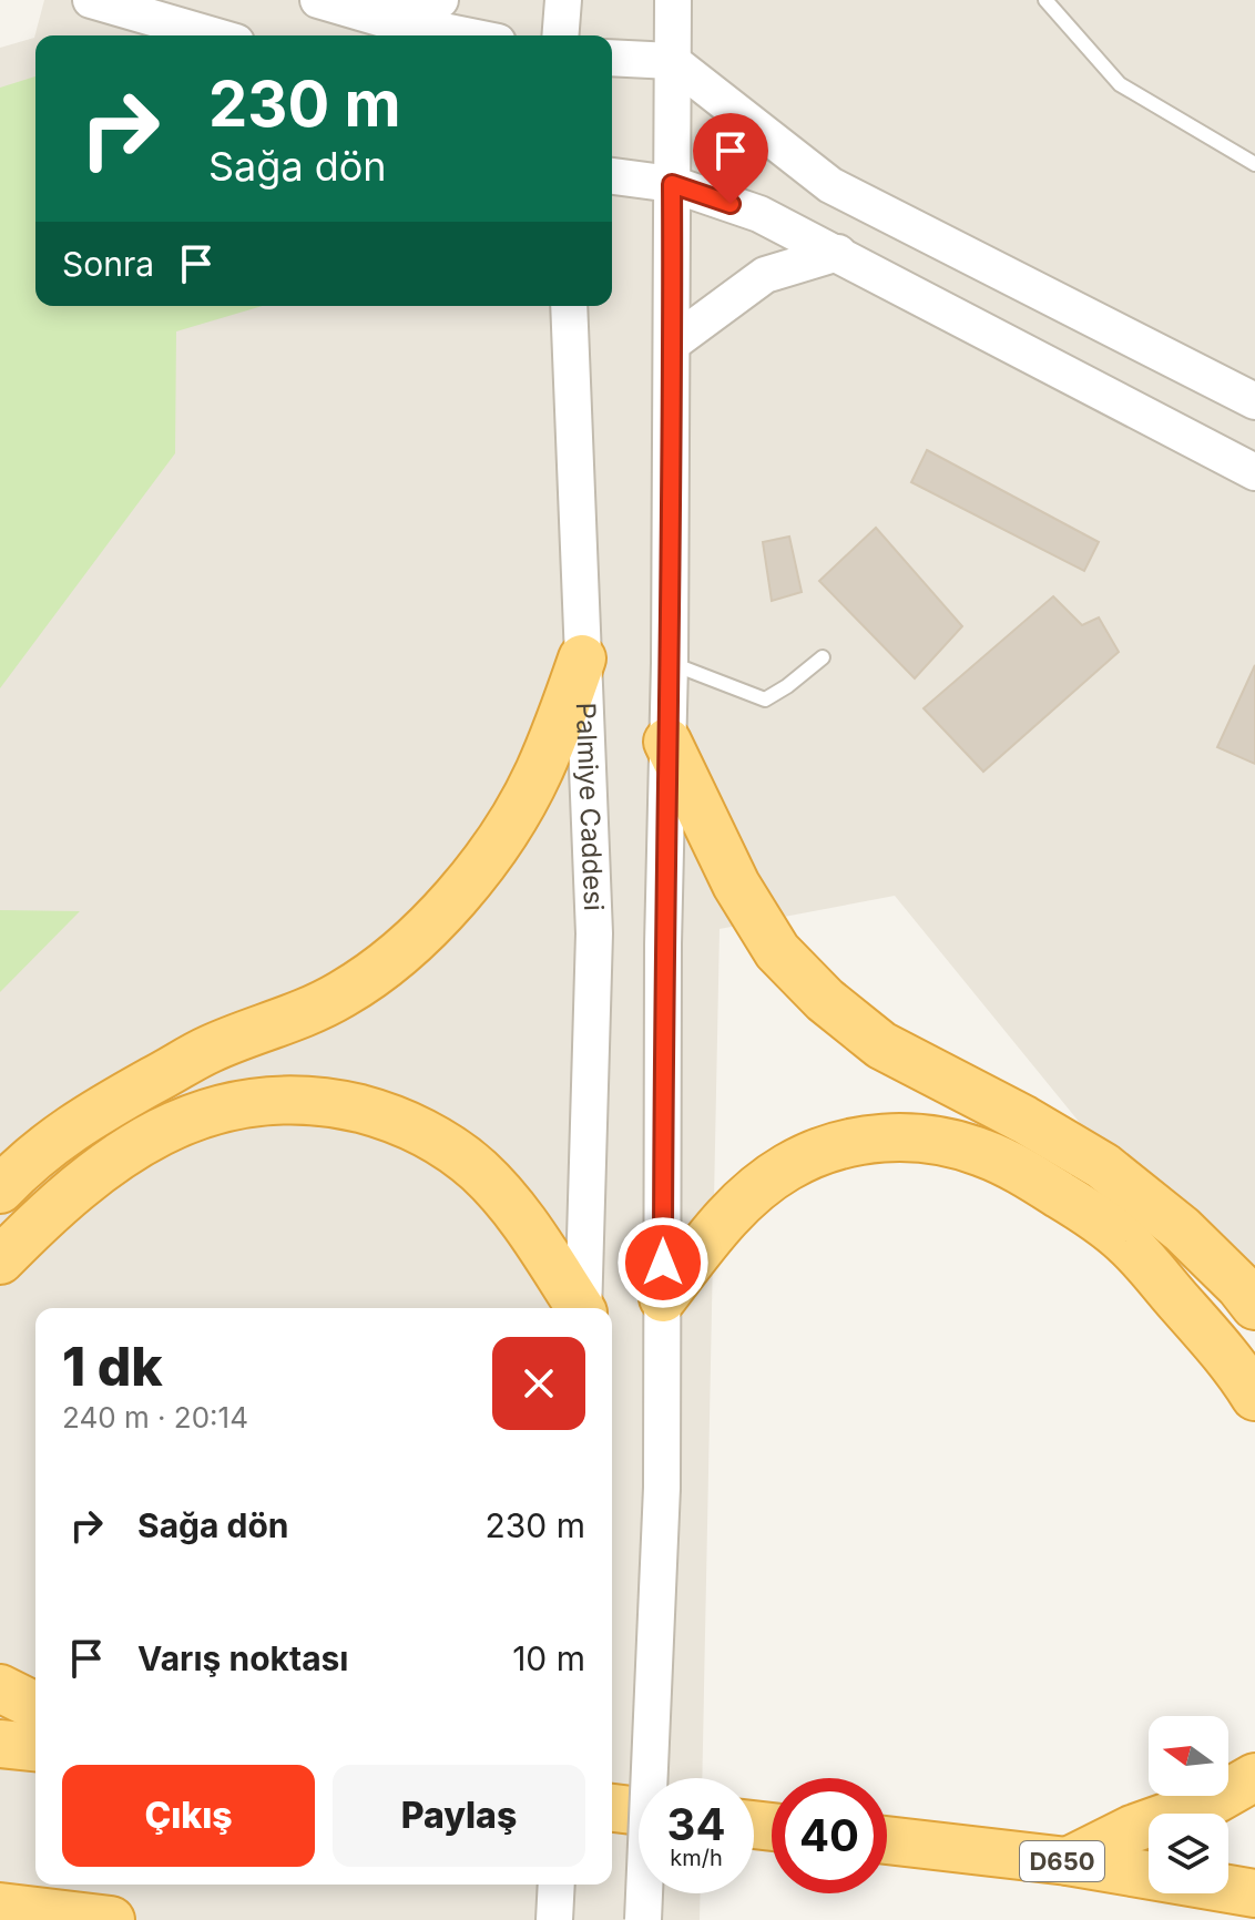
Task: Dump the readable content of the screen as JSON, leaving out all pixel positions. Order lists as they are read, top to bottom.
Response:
{
  "streets": {
    "highway": ["D650"],
    "street": ["Palmiye Caddesi"]
  },
  "north": "left",
  "page": {
    "turn": ["230 m", "Sağa dön"],
    "then": "Sonra",
    "heading": ["1 dk", "240 m · 20:14"],
    "list": [
      {
        "name": "Sağa dön",
        "value": "230 m"
      },
      {
        "name": "Varış noktası",
        "value": "10 m"
      }
    ],
    "buttons": ["Çıkış", "Paylaş"],
    "speed": "34 km/h",
    "limit": "40"
  }
}
